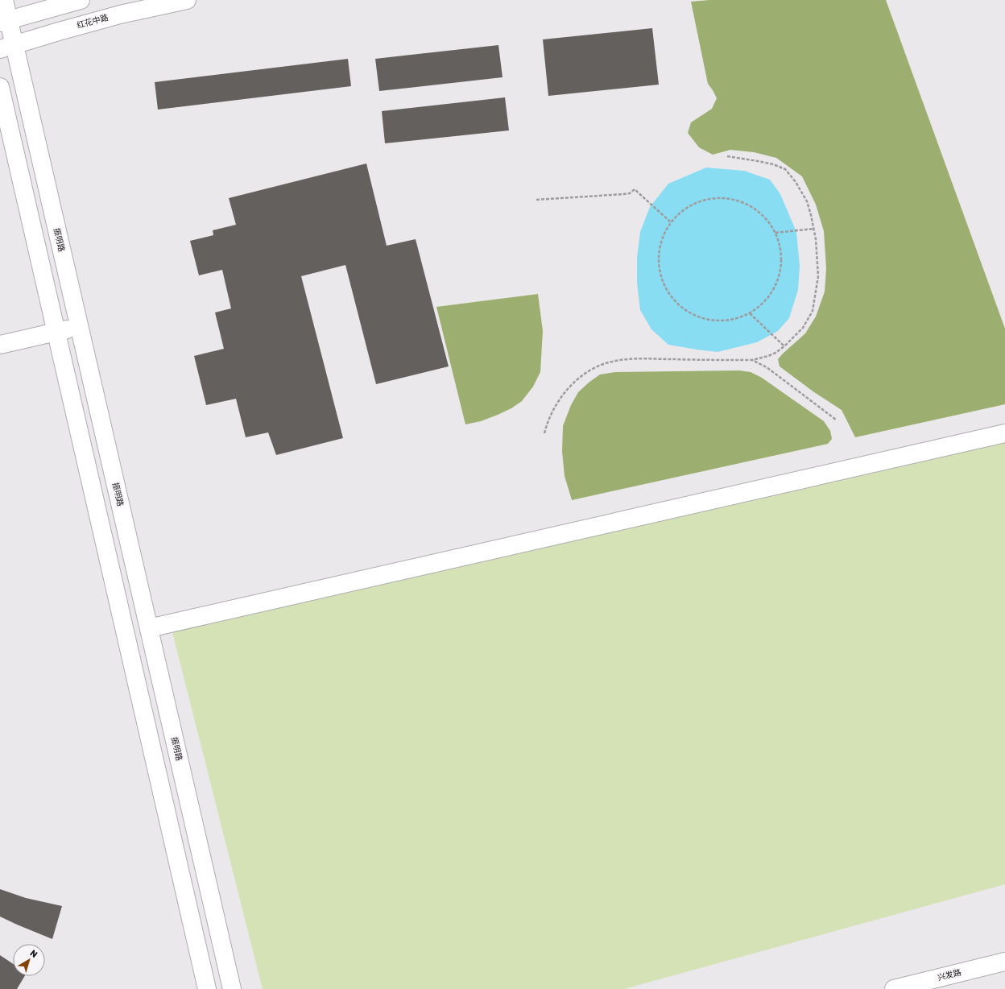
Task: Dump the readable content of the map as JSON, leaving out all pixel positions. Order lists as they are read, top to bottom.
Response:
{
  "streets": {
    "street": ["红花中路", "振明路", "兴发路"]
  },
  "crossings": [
    ["红花中路", "振明路"]
  ],
  "north": "top right"
}
